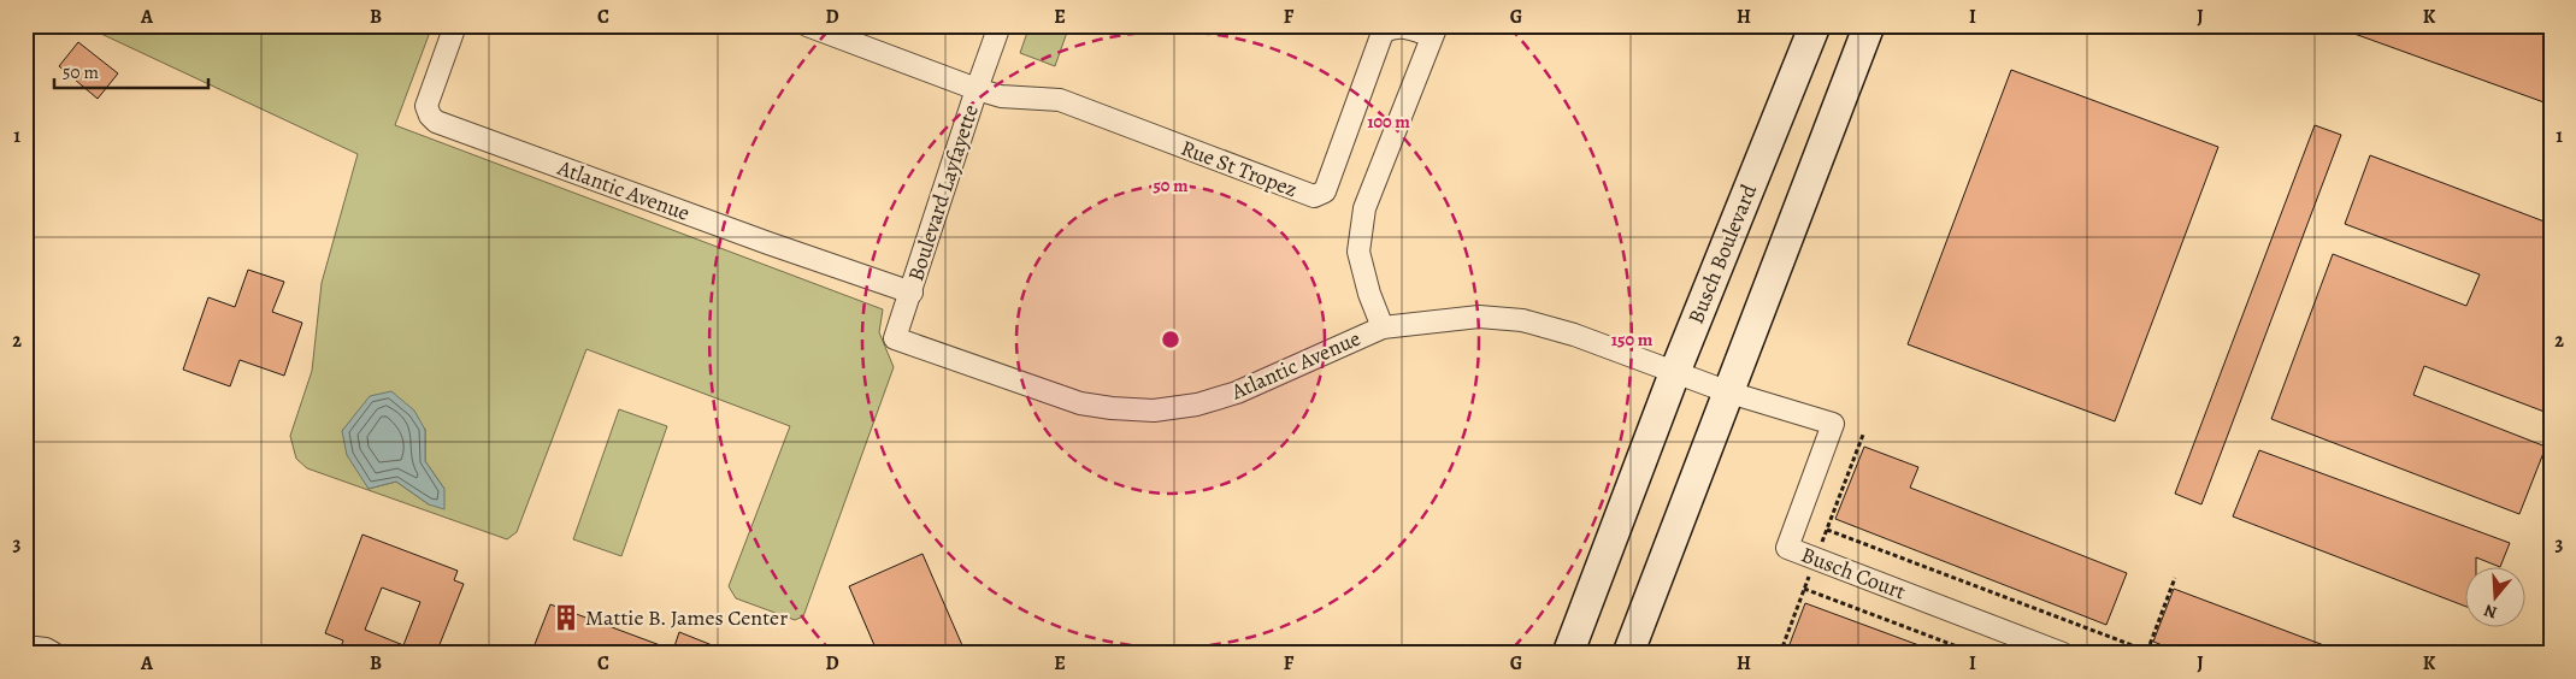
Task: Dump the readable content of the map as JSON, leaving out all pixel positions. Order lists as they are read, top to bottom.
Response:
{
  "streets": {
    "main road": ["Busch Boulevard"],
    "street": [
      "Rue St Tropez",
      "Atlantic Avenue",
      "Boulevard Layfayette",
      "Busch Court"
    ]
  },
  "crossings": [
    ["Rue St Tropez", "Boulevard Layfayette"],
    ["Atlantic Avenue", "Boulevard Layfayette"],
    ["Atlantic Avenue", "Busch Boulevard"],
    ["Atlantic Avenue", "Busch Court"],
    ["Busch Boulevard", "Busch Court"]
  ],
  "places": {
    "building": ["Mattie B. James Center"]
  },
  "scale_bar": "50 m",
  "north": "bottom",
  "grid": {
    "columns": [
      "A",
      "B",
      "C",
      "D",
      "E",
      "F",
      "G",
      "H",
      "I",
      "J",
      "K"
    ],
    "rows": ["1", "2", "3"]
  },
  "rings": ["100 m", "50 m", "150 m"]
}
